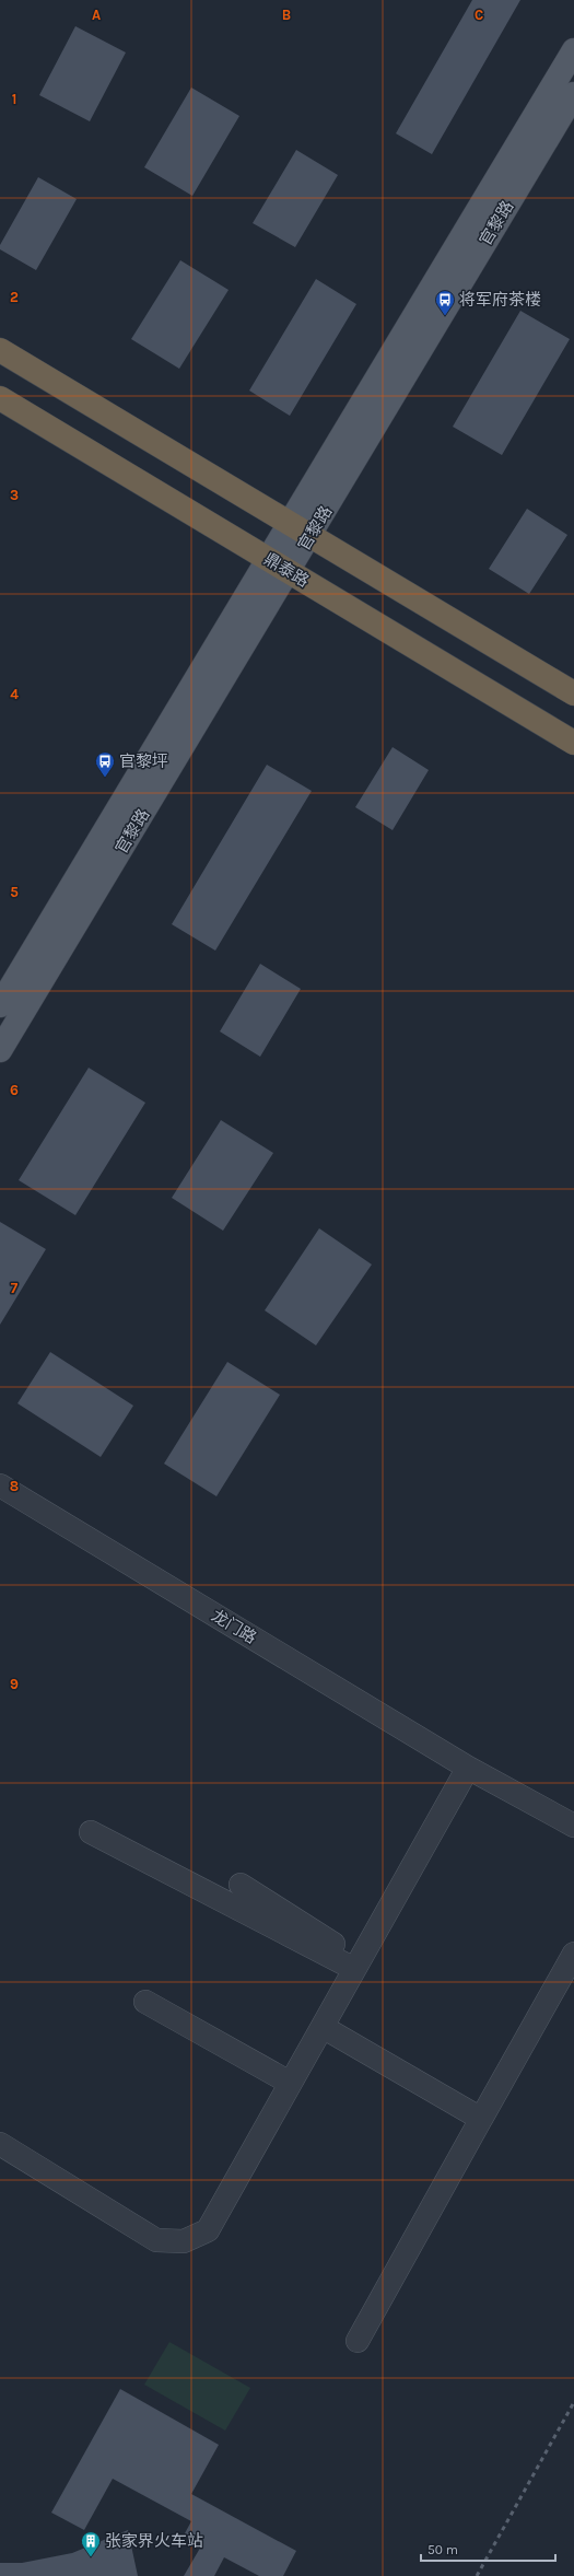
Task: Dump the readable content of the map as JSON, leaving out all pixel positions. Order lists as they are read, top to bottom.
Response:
{
  "streets": {
    "highway": ["鼎泰路"],
    "main road": ["官黎路"],
    "street": ["龙门路"]
  },
  "crossings": [
    ["官黎路", "鼎泰路"]
  ],
  "places": {
    "bus stop": ["将军府茶楼", "官黎坪"],
    "building": ["张家界火车站"]
  },
  "scale_bar": "50 m",
  "grid": {
    "columns": ["A", "B", "C"],
    "rows": [
      "1",
      "2",
      "3",
      "4",
      "5",
      "6",
      "7",
      "8",
      "9"
    ]
  }
}
